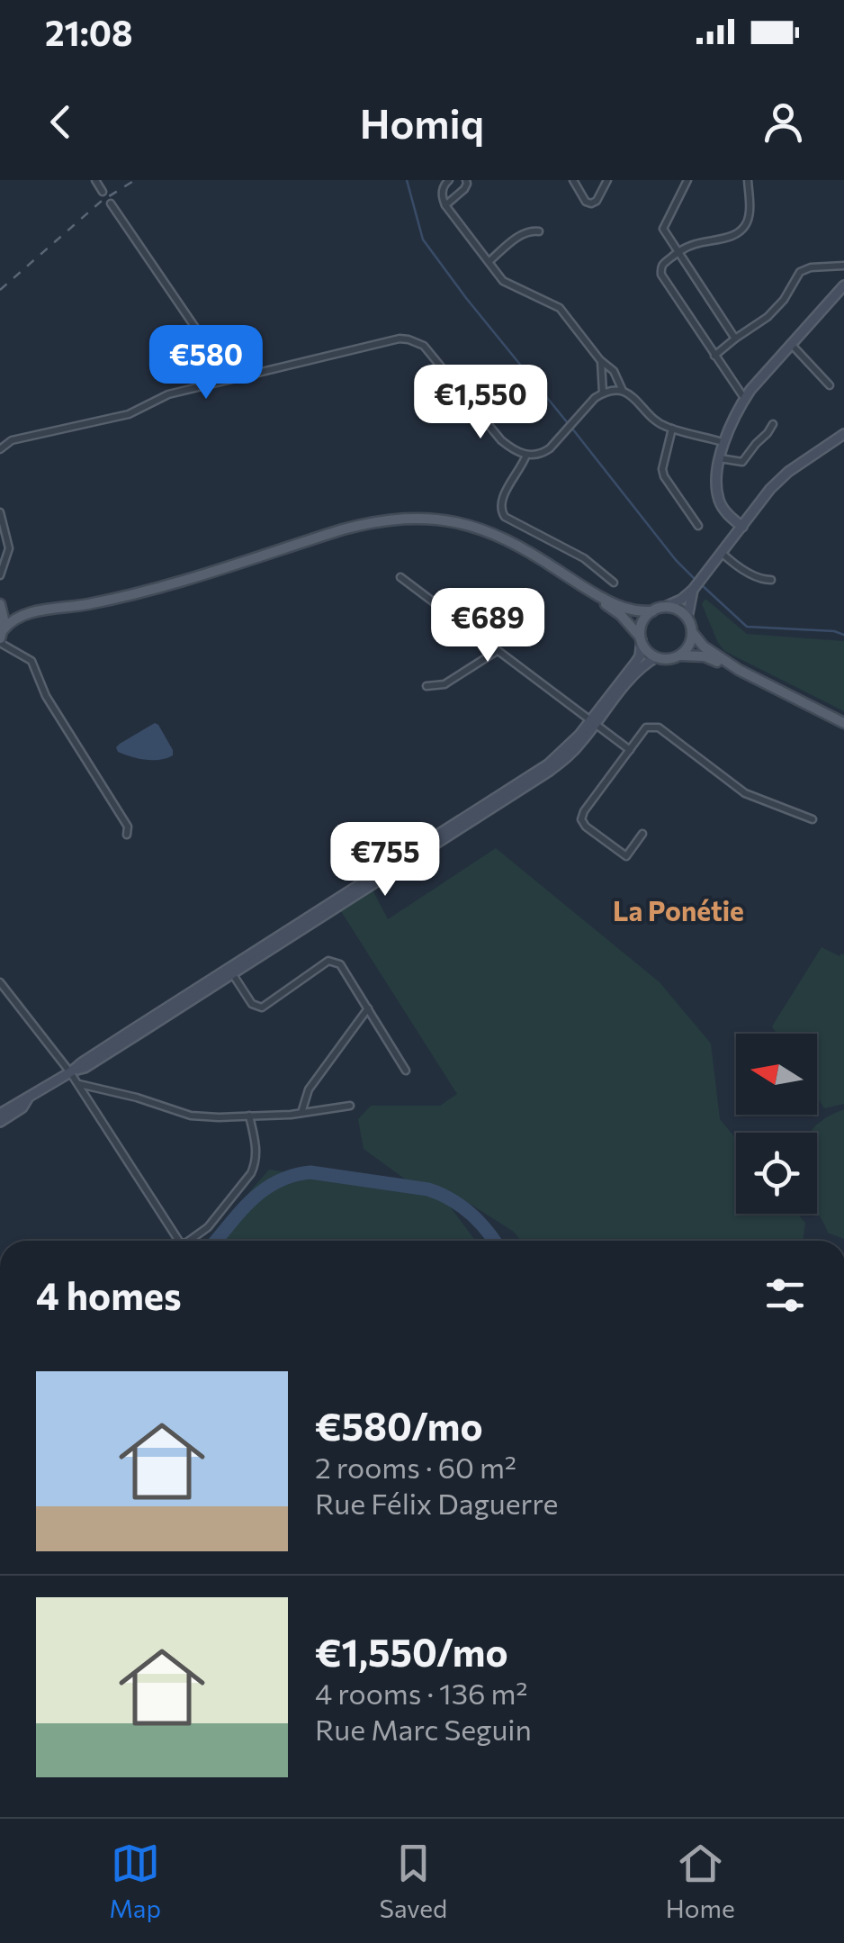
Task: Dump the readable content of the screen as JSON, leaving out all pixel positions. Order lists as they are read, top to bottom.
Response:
{
  "districts": ["La Ponétie"],
  "north": "left",
  "page": {
    "status": "21:08",
    "header": "Homiq",
    "price": [
      "€580",
      "€1,550",
      "€689",
      "€755"
    ],
    "heading": "4 homes",
    "list": [
      {
        "name": "€580/mo",
        "note": "2 rooms · 60 m² · Rue Félix Daguerre"
      },
      {
        "name": "€1,550/mo",
        "note": "4 rooms · 136 m² · Rue Marc Seguin"
      }
    ],
    "tabs": ["Map", "Saved", "Home"]
  }
}
